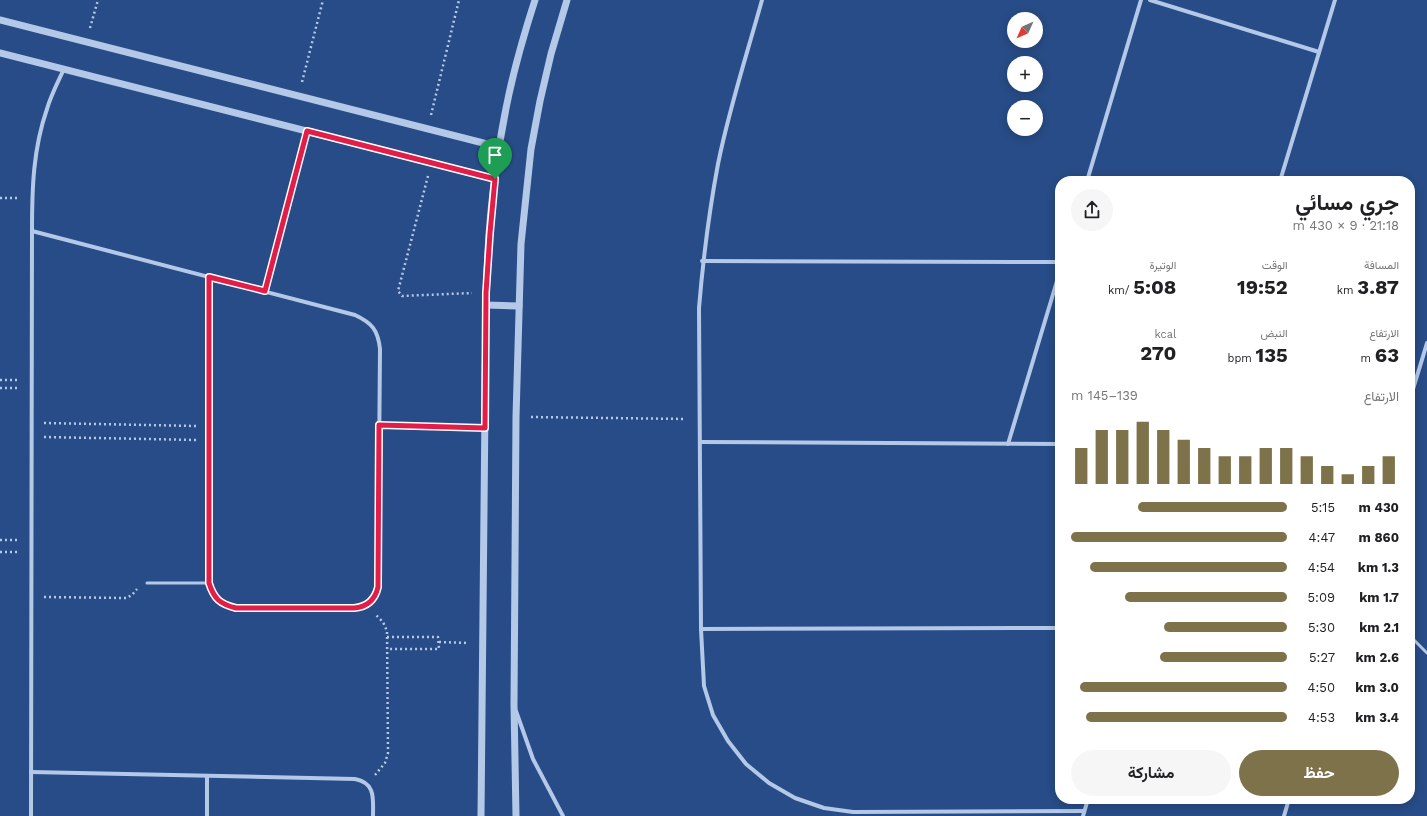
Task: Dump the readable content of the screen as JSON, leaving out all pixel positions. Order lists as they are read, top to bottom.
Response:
{
  "north": "bottom left",
  "page": {
    "map_buttons": ["+", "−"],
    "heading": ["جري مسائي", "21:18 · 9 × 430 m"],
    "stats": [
      ["المسافة", "3.87 km"],
      ["الوقت", "19:52"],
      ["الوتيرة", "5:08 /km"],
      ["الارتفاع", "63 m"],
      ["النبض", "135 bpm"],
      ["kcal", "270"]
    ],
    "chart": ["الارتفاع", "139–145 m"],
    "list": [
      {
        "name": "430 m",
        "note": "5:15"
      },
      {
        "name": "860 m",
        "note": "4:47"
      },
      {
        "name": "1.3 km",
        "note": "4:54"
      },
      {
        "name": "1.7 km",
        "note": "5:09"
      },
      {
        "name": "2.1 km",
        "note": "5:30"
      },
      {
        "name": "2.6 km",
        "note": "5:27"
      },
      {
        "name": "3.0 km",
        "note": "4:50"
      },
      {
        "name": "3.4 km",
        "note": "4:53"
      }
    ],
    "buttons": ["حفظ", "مشاركة"]
  }
}
